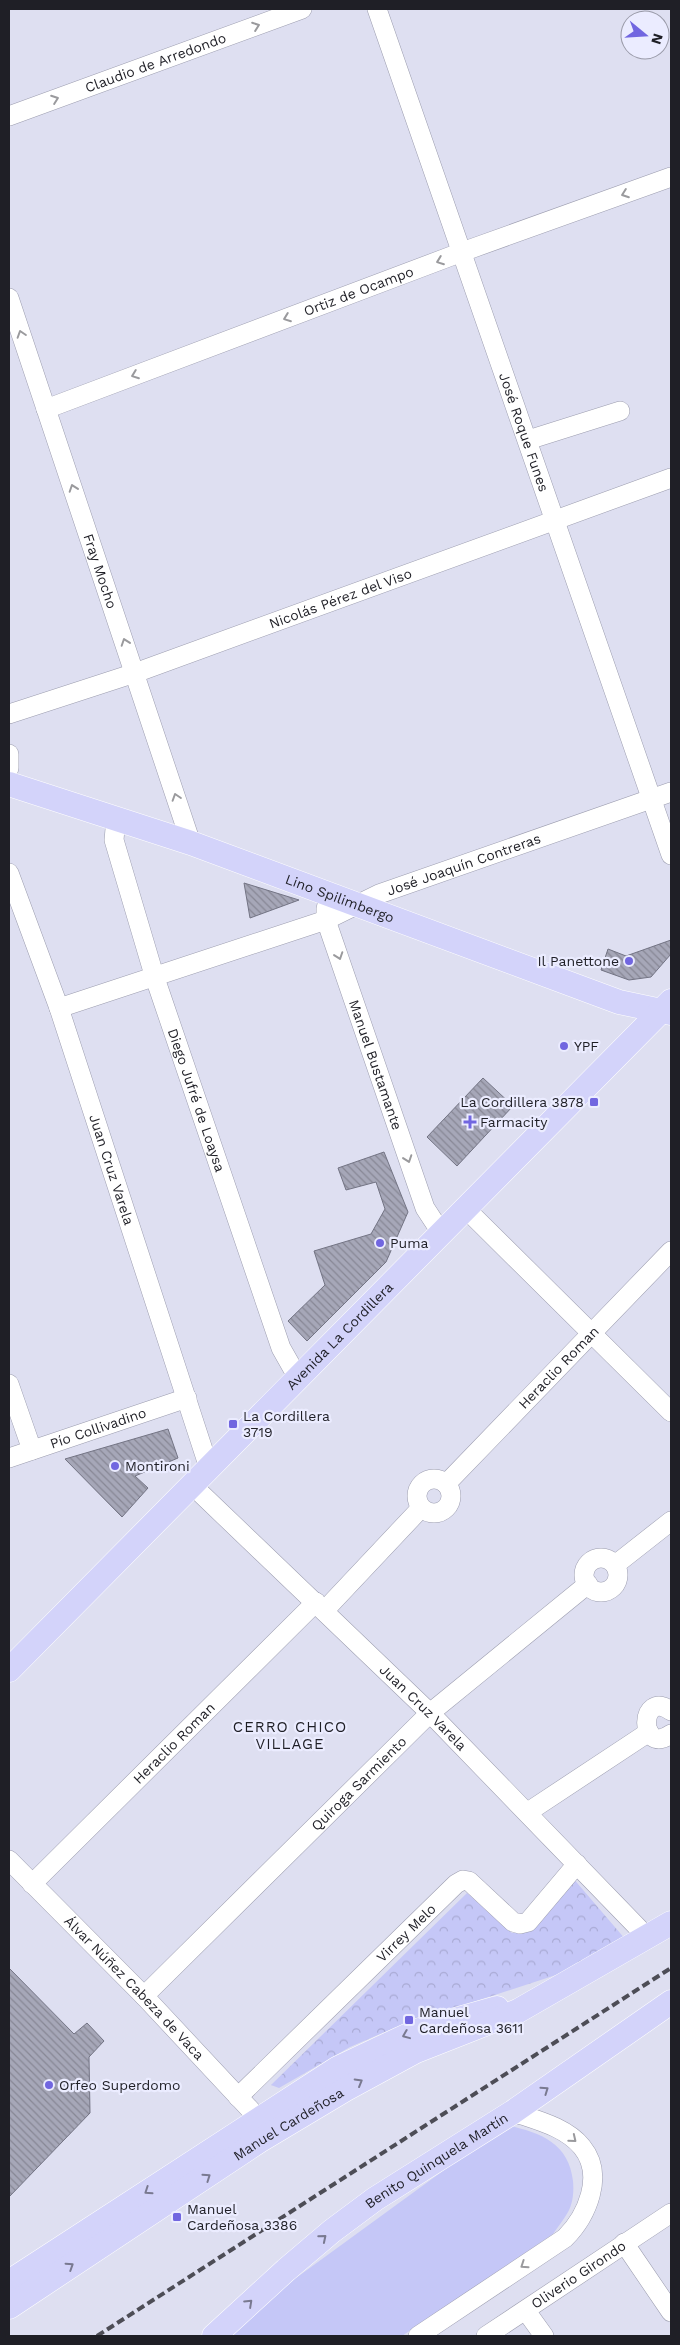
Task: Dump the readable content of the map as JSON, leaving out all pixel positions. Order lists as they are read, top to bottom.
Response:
{
  "streets": {
    "main road": [
      "Lino Spilimbergo",
      "Avenida La Cordillera",
      "Manuel Cardeñosa",
      "Benito Quinquela Martín"
    ],
    "street": [
      "Claudio de Arredondo",
      "Ortiz de Ocampo",
      "José Roque Funes",
      "Fray Mocho",
      "Nicolás Pérez del Viso",
      "José Joaquín Contreras",
      "Manuel Bustamante",
      "Diego Jufré de Loaysa",
      "Juan Cruz Varela",
      "Heraclio Roman",
      "Pío Collivadino",
      "Quiroga Sarmiento",
      "Virrey Melo",
      "Álvar Núñez Cabeza de Vaca",
      "Oliverio Girondo"
    ]
  },
  "crossings": [
    ["Ortiz de Ocampo", "José Roque Funes"],
    ["Ortiz de Ocampo", "Fray Mocho"],
    ["José Roque Funes", "Nicolás Pérez del Viso"],
    ["José Roque Funes", "José Joaquín Contreras"],
    ["Fray Mocho", "Nicolás Pérez del Viso"],
    ["Fray Mocho", "Lino Spilimbergo"],
    ["José Joaquín Contreras", "Lino Spilimbergo"],
    ["José Joaquín Contreras", "Manuel Bustamante"],
    ["José Joaquín Contreras", "Diego Jufré de Loaysa"],
    ["José Joaquín Contreras", "Juan Cruz Varela"],
    ["Lino Spilimbergo", "Manuel Bustamante"],
    ["Lino Spilimbergo", "Diego Jufré de Loaysa"],
    ["Lino Spilimbergo", "Avenida La Cordillera"],
    ["Manuel Bustamante", "Avenida La Cordillera"],
    ["Diego Jufré de Loaysa", "Avenida La Cordillera"],
    ["Juan Cruz Varela", "Avenida La Cordillera"],
    ["Juan Cruz Varela", "Heraclio Roman"],
    ["Juan Cruz Varela", "Pío Collivadino"],
    ["Juan Cruz Varela", "Quiroga Sarmiento"],
    ["Juan Cruz Varela", "Virrey Melo"],
    ["Juan Cruz Varela", "Manuel Cardeñosa"],
    ["Heraclio Roman", "Álvar Núñez Cabeza de Vaca"],
    ["Quiroga Sarmiento", "Álvar Núñez Cabeza de Vaca"],
    ["Virrey Melo", "Álvar Núñez Cabeza de Vaca"],
    ["Álvar Núñez Cabeza de Vaca", "Manuel Cardeñosa"]
  ],
  "one_way": [
    "Claudio de Arredondo",
    "Ortiz de Ocampo",
    "Fray Mocho",
    "Manuel Bustamante",
    "Benito Quinquela Martín"
  ],
  "districts": ["CERRO CHICO VILLAGE"],
  "places": {
    "other": [
      "Il Panettone",
      "YPF",
      "Puma",
      "Montironi",
      "Orfeo Superdomo"
    ],
    "transit": [
      "La Cordillera 3878",
      "La Cordillera 3719",
      "Manuel Cardeñosa 3611",
      "Manuel Cardeñosa 3386"
    ],
    "health": ["Farmacity"]
  },
  "north": "right"
}
